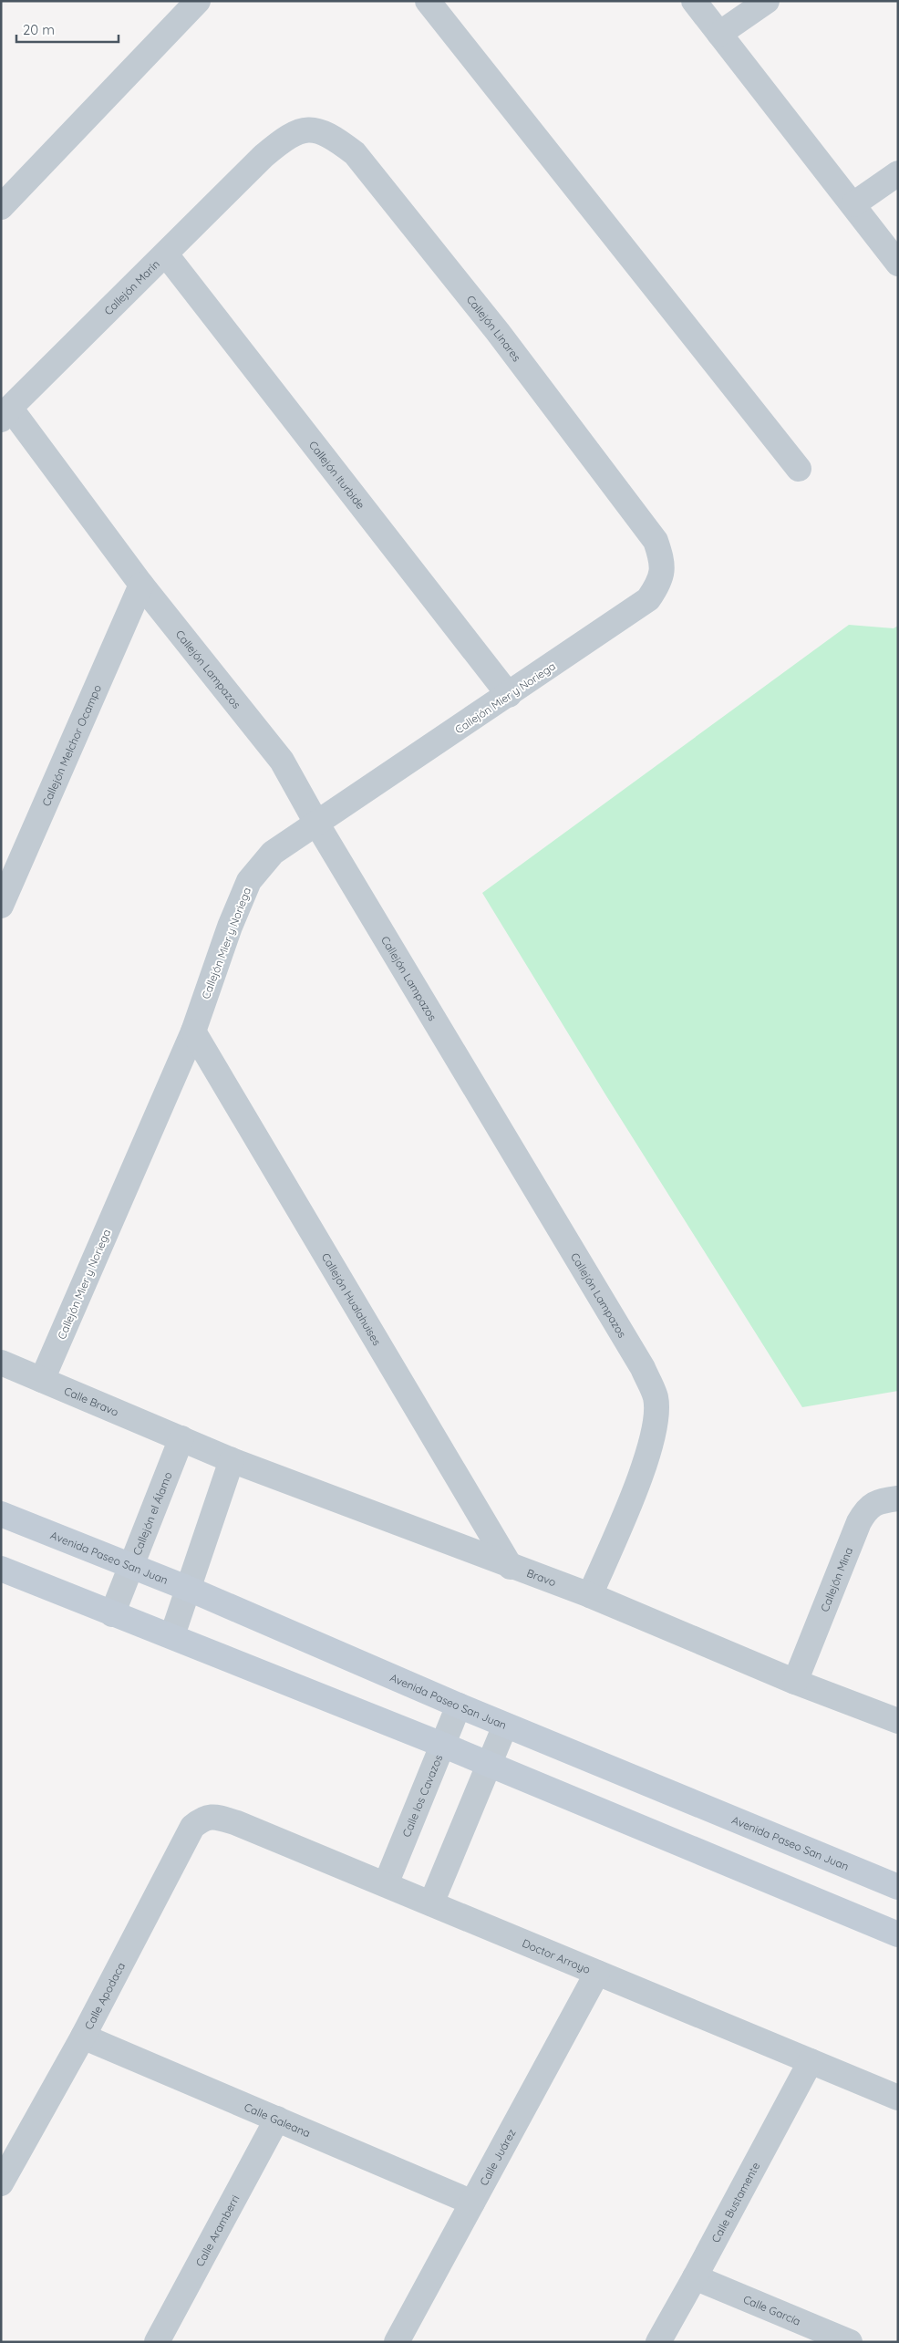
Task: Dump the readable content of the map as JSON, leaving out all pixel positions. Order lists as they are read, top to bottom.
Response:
{
  "streets": {
    "street": [
      "Callejón Marín",
      "Callejón Linares",
      "Callejón Iturbide",
      "Callejón Lampazos",
      "Callejón Mier y Noriega",
      "Callejón Melchor Ocampo",
      "Callejón Hualahuises",
      "Calle Bravo",
      "Callejón el Álamo",
      "Avenida Paseo San Juan",
      "Bravo",
      "Callejón Mina",
      "Calle los Cavazos",
      "Doctor Arroyo",
      "Calle Apodaca",
      "Calle Galeana",
      "Calle Juárez",
      "Calle Bustamente",
      "Calle Aramberri",
      "Calle García"
    ]
  },
  "crossings": [
    ["Callejón Marín", "Callejón Linares"],
    ["Callejón Marín", "Callejón Iturbide"],
    ["Callejón Marín", "Callejón Lampazos"],
    ["Callejón Linares", "Callejón Mier y Noriega"],
    ["Callejón Iturbide", "Callejón Mier y Noriega"],
    ["Callejón Lampazos", "Callejón Mier y Noriega"],
    ["Callejón Lampazos", "Callejón Melchor Ocampo"],
    ["Callejón Lampazos", "Bravo"],
    ["Callejón Mier y Noriega", "Callejón Hualahuises"],
    ["Callejón Mier y Noriega", "Calle Bravo"],
    ["Callejón Hualahuises", "Bravo"],
    ["Calle Bravo", "Callejón el Álamo"],
    ["Calle Bravo", "Bravo"],
    ["Callejón el Álamo", "Avenida Paseo San Juan"],
    ["Callejón el Álamo", "Bravo"],
    ["Avenida Paseo San Juan", "Calle los Cavazos"],
    ["Bravo", "Callejón Mina"],
    ["Calle los Cavazos", "Doctor Arroyo"],
    ["Doctor Arroyo", "Calle Apodaca"],
    ["Doctor Arroyo", "Calle Juárez"],
    ["Doctor Arroyo", "Calle Bustamente"],
    ["Calle Apodaca", "Calle Galeana"],
    ["Calle Galeana", "Calle Juárez"],
    ["Calle Galeana", "Calle Aramberri"],
    ["Calle Bustamente", "Calle García"]
  ],
  "scale_bar": "20 m"
}
